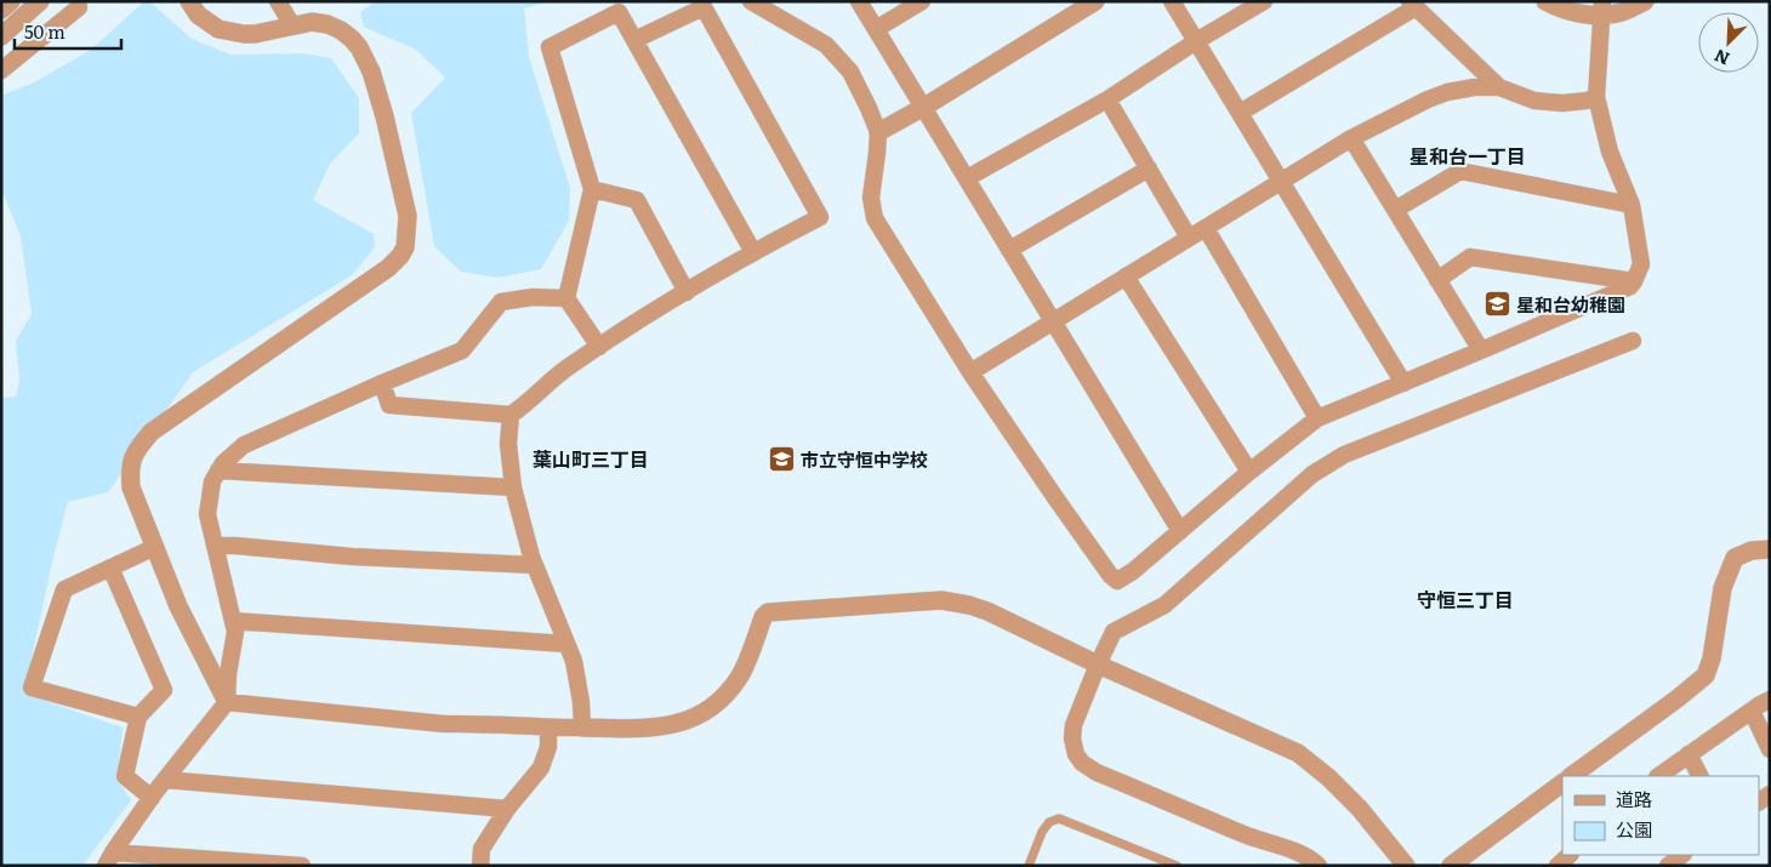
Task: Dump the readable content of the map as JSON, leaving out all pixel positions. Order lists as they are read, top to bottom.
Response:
{
  "districts": ["星和台一丁目", "葉山町三丁目", "守恒三丁目"],
  "places": {
    "school or university": ["星和台幼稚園", "市立守恒中学校"]
  },
  "legend": ["道路", "公園"],
  "scale_bar": "50 m",
  "north": "bottom left"
}
